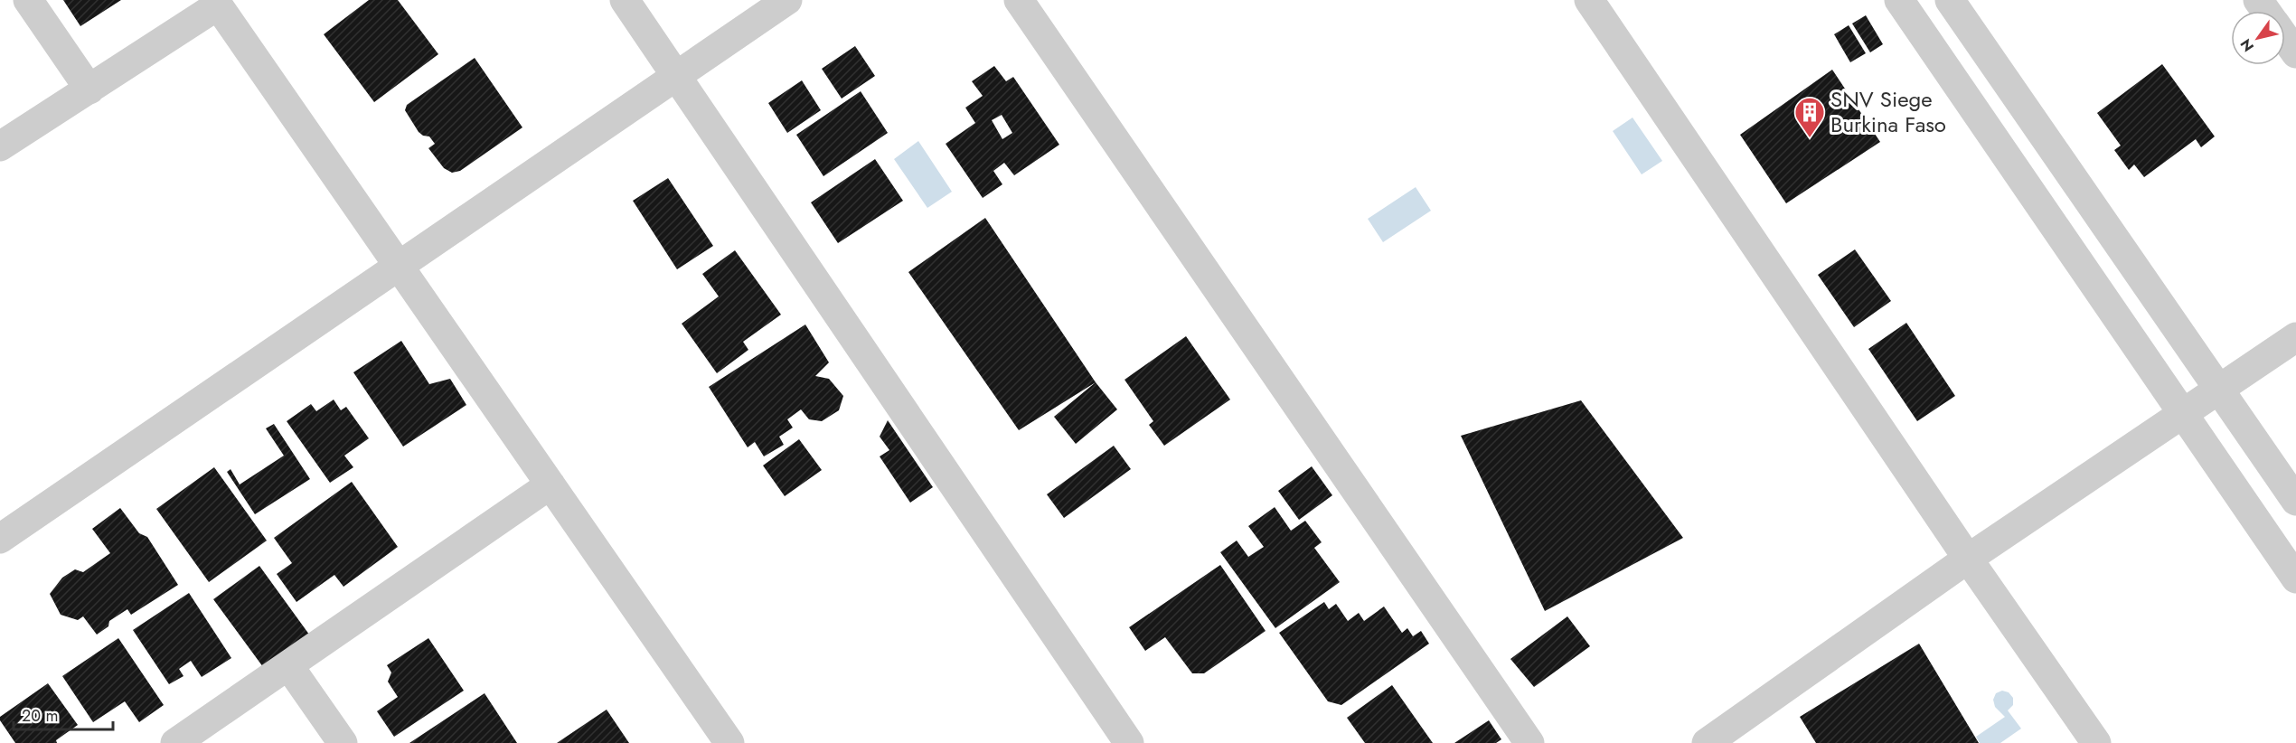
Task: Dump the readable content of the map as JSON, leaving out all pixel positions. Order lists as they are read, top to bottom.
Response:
{
  "places": {
    "building": ["SNV Siege Burkina Faso"]
  },
  "scale_bar": "20 m",
  "north": "bottom left"
}
